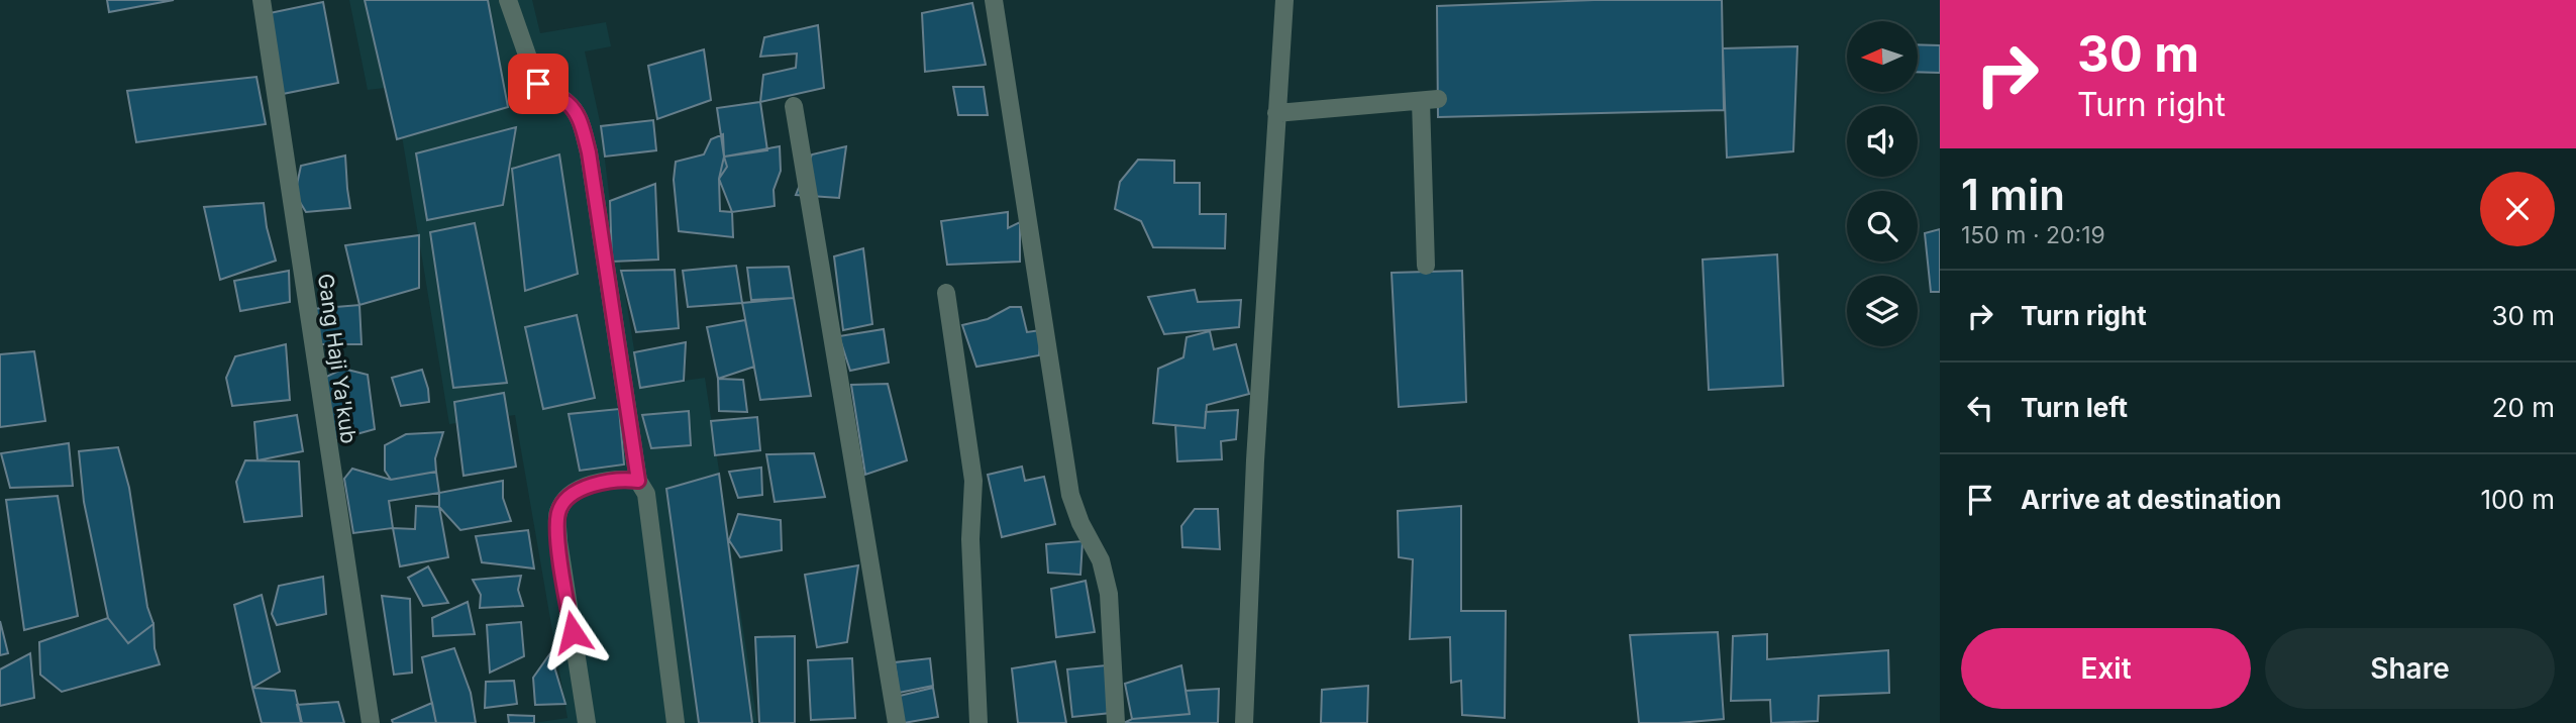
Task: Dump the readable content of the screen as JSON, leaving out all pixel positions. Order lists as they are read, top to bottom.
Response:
{
  "streets": {
    "street": ["Gang Haji Ya'kub"]
  },
  "north": "left",
  "page": {
    "turn": ["30 m", "Turn right"],
    "heading": ["1 min", "150 m · 20:19"],
    "list": [
      {
        "name": "Turn right",
        "value": "30 m"
      },
      {
        "name": "Turn left",
        "value": "20 m"
      },
      {
        "name": "Arrive at destination",
        "value": "100 m"
      }
    ],
    "buttons": ["Exit", "Share"]
  }
}
